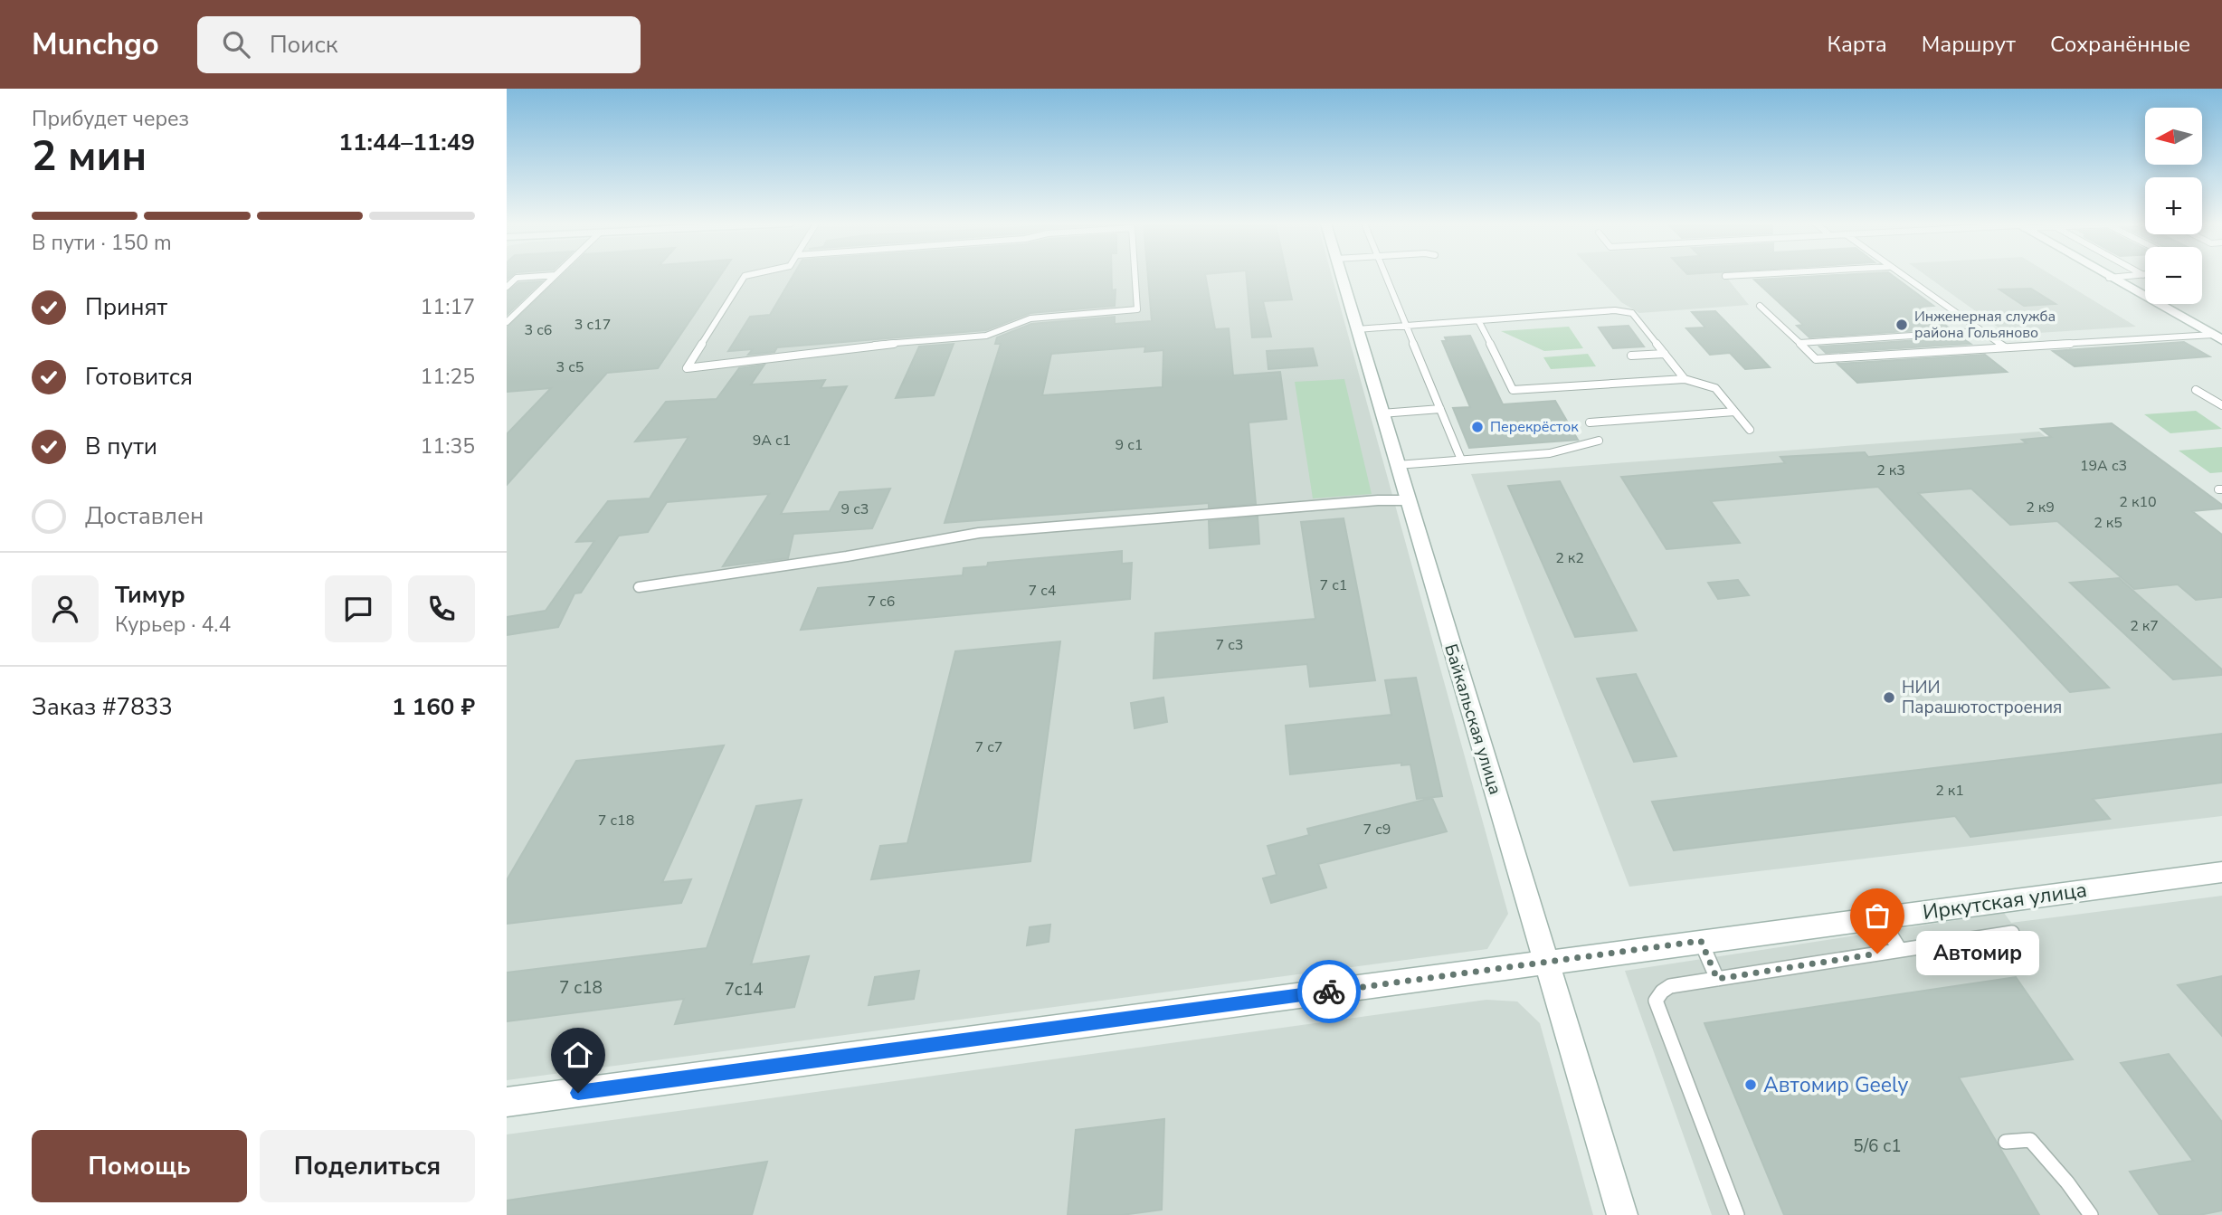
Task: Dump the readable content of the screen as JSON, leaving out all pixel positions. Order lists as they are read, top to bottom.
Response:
{
  "streets": {
    "street": ["Байкальская улица", "Иркутская улица"]
  },
  "crossings": [
    ["Байкальская улица", "Иркутская улица"]
  ],
  "places": [
    "Инженерная служба района Гольяново",
    "Перекрёсток",
    "НИИ Парашютостроения",
    "Автомир",
    "Автомир Geely"
  ],
  "house_numbers": [
    "3 с17",
    "3 с6",
    "3 с5",
    "9А с1",
    "9 с1",
    "19A с3",
    "2 к3",
    "2 к10",
    "2 к9",
    "9 с3",
    "2 к5",
    "2 к2",
    "7 с1",
    "7 с4",
    "7 с6",
    "2 к7",
    "7 с3",
    "7 с7",
    "2 к1",
    "7 с18",
    "7 с9",
    "7 с18",
    "7с14",
    "5/6 с1"
  ],
  "north": "left",
  "page": {
    "header": "Munchgo",
    "search": "Поиск",
    "nav": ["Карта", "Маршрут", "Сохранённые"],
    "heading": ["2 мин", "Прибудет через", "11:44–11:49"],
    "panel": [
      "Тимур",
      "Курьер · 4.4",
      "Заказ #7833",
      "1 160 ₽"
    ],
    "map_buttons": ["+", "−"],
    "bar": "В пути · 150 m",
    "list": [
      ["Принят", "11:17"],
      ["Готовится", "11:25"],
      ["В пути", "11:35"],
      "Доставлен"
    ],
    "bubble": "Автомир",
    "buttons": ["Помощь", "Поделиться"]
  }
}
